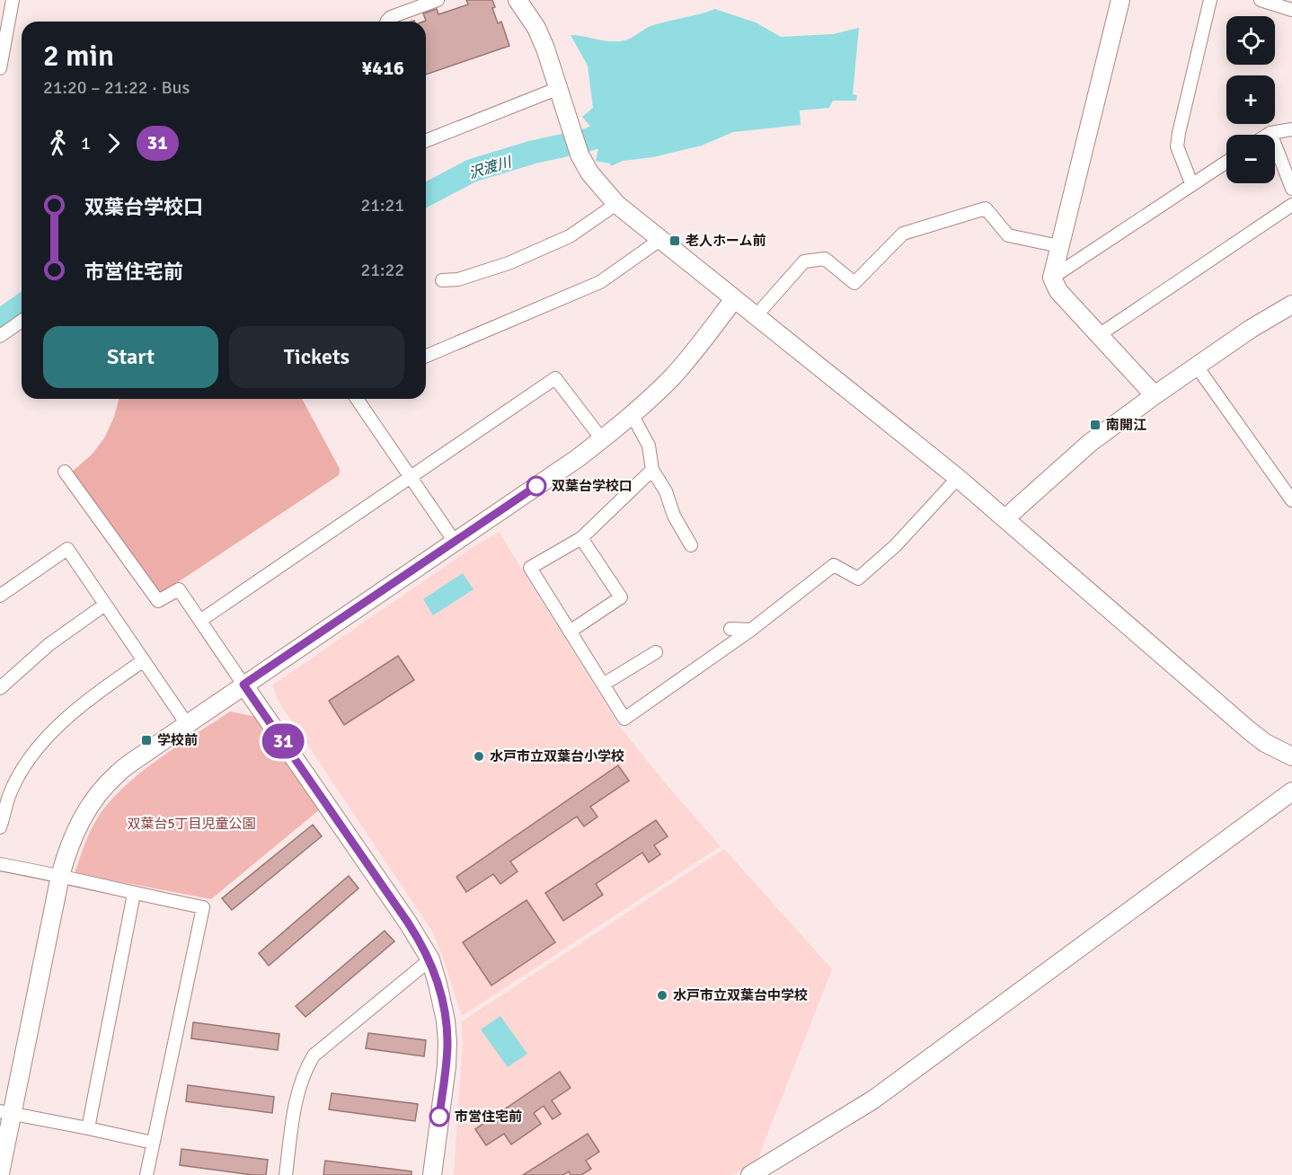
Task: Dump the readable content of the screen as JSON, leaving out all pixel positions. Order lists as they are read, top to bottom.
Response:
{
  "water": ["沢渡川"],
  "parks": ["双葉台5丁目児童公園"],
  "places": {
    "transit": ["老人ホーム前", "南開江", "学校前"],
    "other": [
      "双葉台学校口",
      "水戸市立双葉台小学校",
      "水戸市立双葉台中学校",
      "市営住宅前"
    ]
  },
  "lines": ["bus line 31"],
  "page": {
    "on_map": "31",
    "map_buttons": ["+", "−"],
    "heading": ["2 min", "21:20 – 21:22 · Bus", "¥416"],
    "legs": ["1", "31"],
    "list": [
      {
        "name": "双葉台学校口",
        "value": "21:21"
      },
      {
        "name": "市営住宅前",
        "value": "21:22"
      }
    ],
    "buttons": ["Start", "Tickets"]
  }
}
